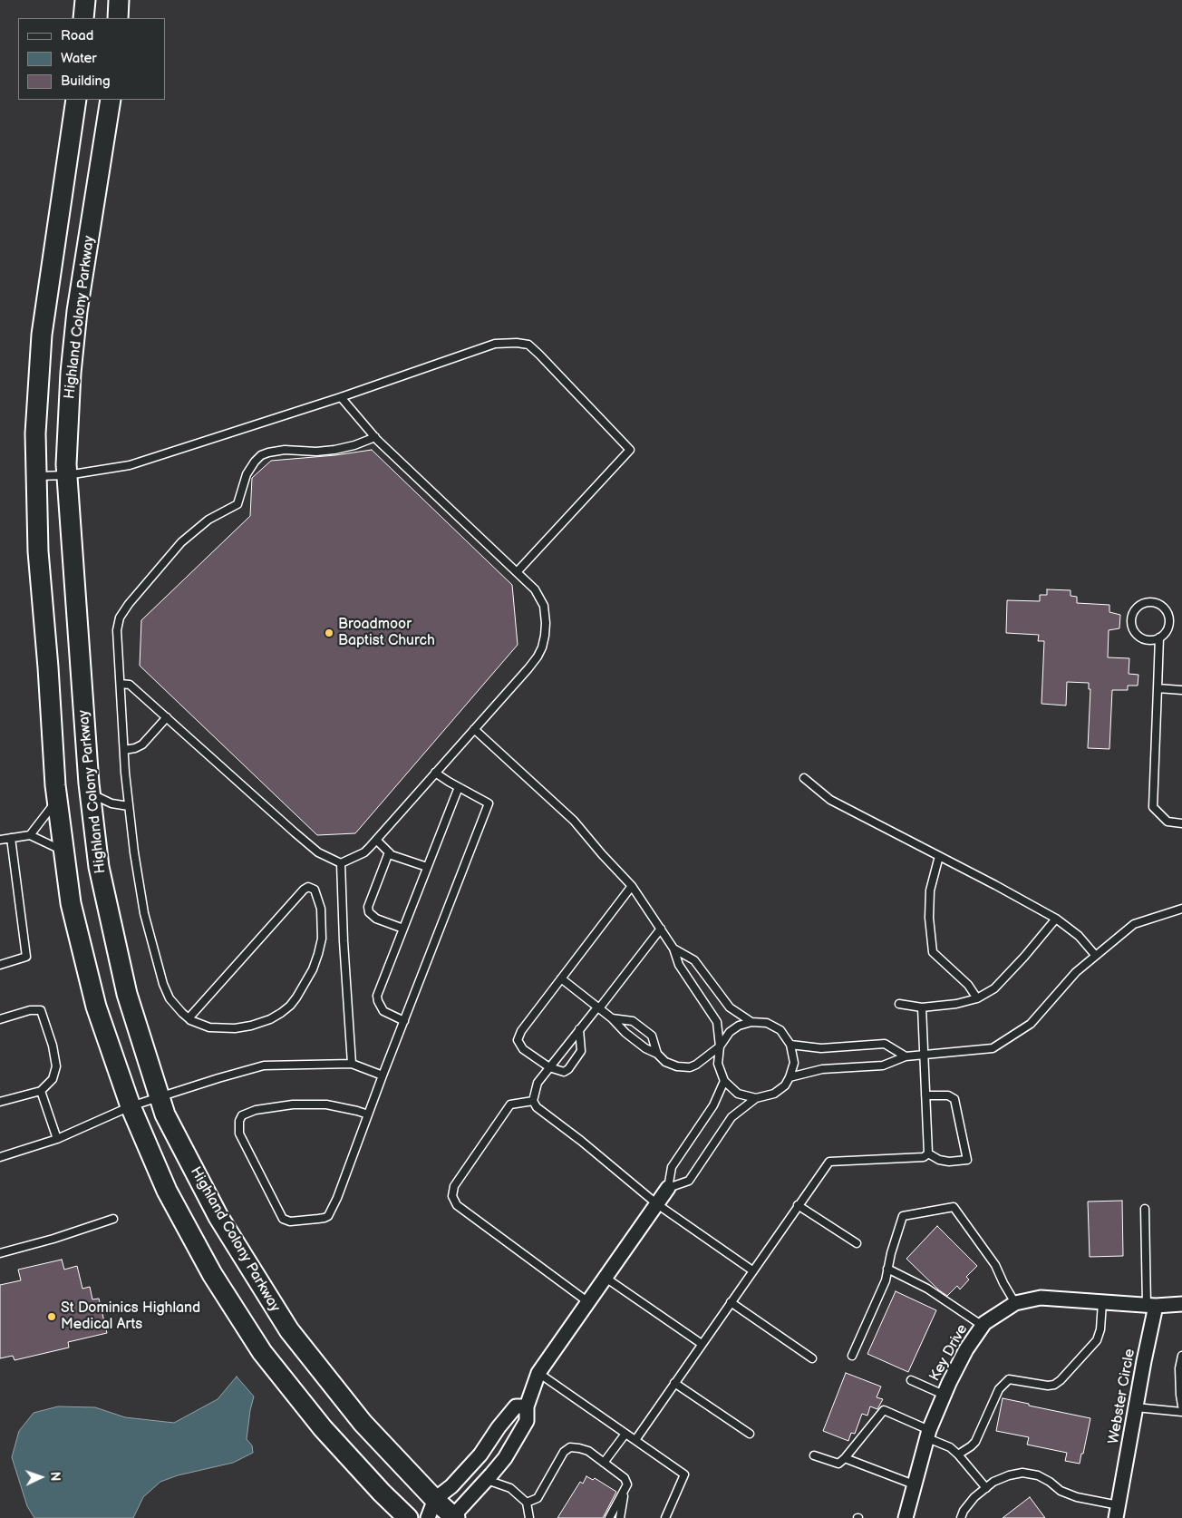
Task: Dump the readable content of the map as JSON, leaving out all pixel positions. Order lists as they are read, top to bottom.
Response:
{
  "streets": {
    "street": ["Highland Colony Parkway", "Key Drive", "Webster Circle"]
  },
  "crossings": [
    ["Key Drive", "Webster Circle"]
  ],
  "places": ["Broadmoor Baptist Church", "St Dominics Highland Medical Arts"],
  "legend": ["Road", "Water", "Building"],
  "north": "right"
}
